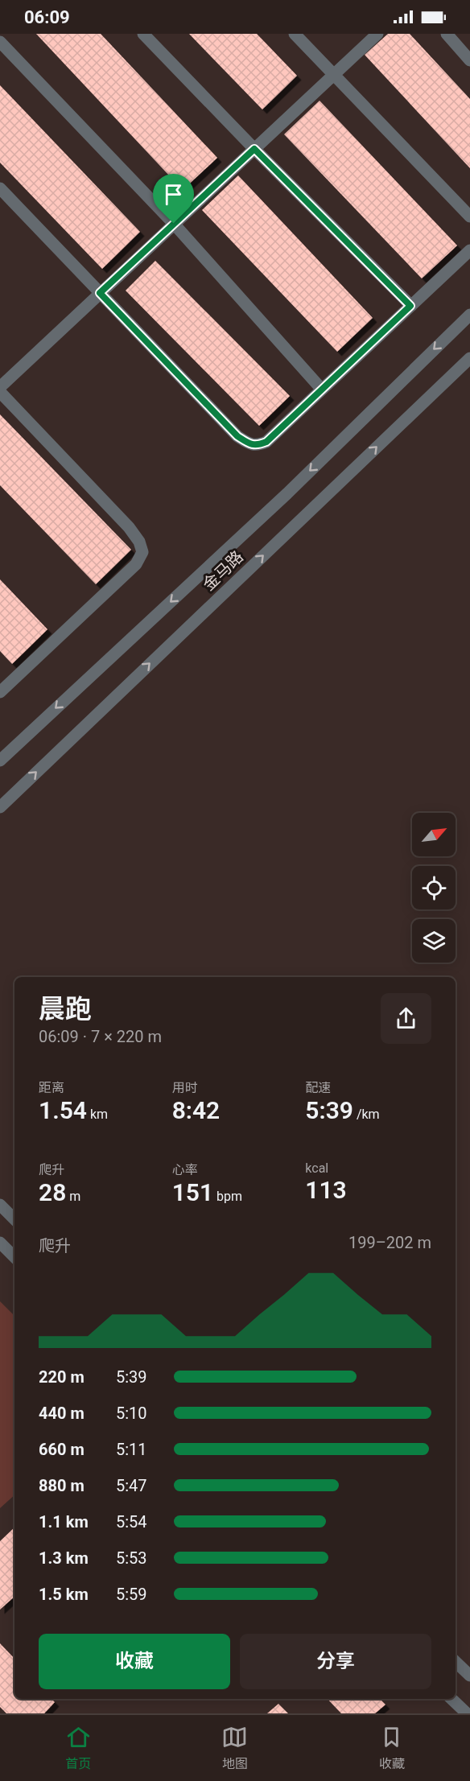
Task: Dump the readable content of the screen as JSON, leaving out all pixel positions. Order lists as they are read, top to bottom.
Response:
{
  "streets": {
    "street": ["金马路"]
  },
  "north": "top right",
  "page": {
    "status": "06:09",
    "heading": ["晨跑", "06:09 · 7 × 220 m"],
    "stats": [
      ["距离", "1.54 km"],
      ["用时", "8:42"],
      ["配速", "5:39 /km"],
      ["爬升", "28 m"],
      ["心率", "151 bpm"],
      ["kcal", "113"]
    ],
    "chart": ["爬升", "199–202 m"],
    "list": [
      {
        "name": "220 m",
        "note": "5:39"
      },
      {
        "name": "440 m",
        "note": "5:10"
      },
      {
        "name": "660 m",
        "note": "5:11"
      },
      {
        "name": "880 m",
        "note": "5:47"
      },
      {
        "name": "1.1 km",
        "note": "5:54"
      },
      {
        "name": "1.3 km",
        "note": "5:53"
      },
      {
        "name": "1.5 km",
        "note": "5:59"
      }
    ],
    "buttons": ["收藏", "分享"],
    "tabs": ["首页", "地图", "收藏"]
  }
}
